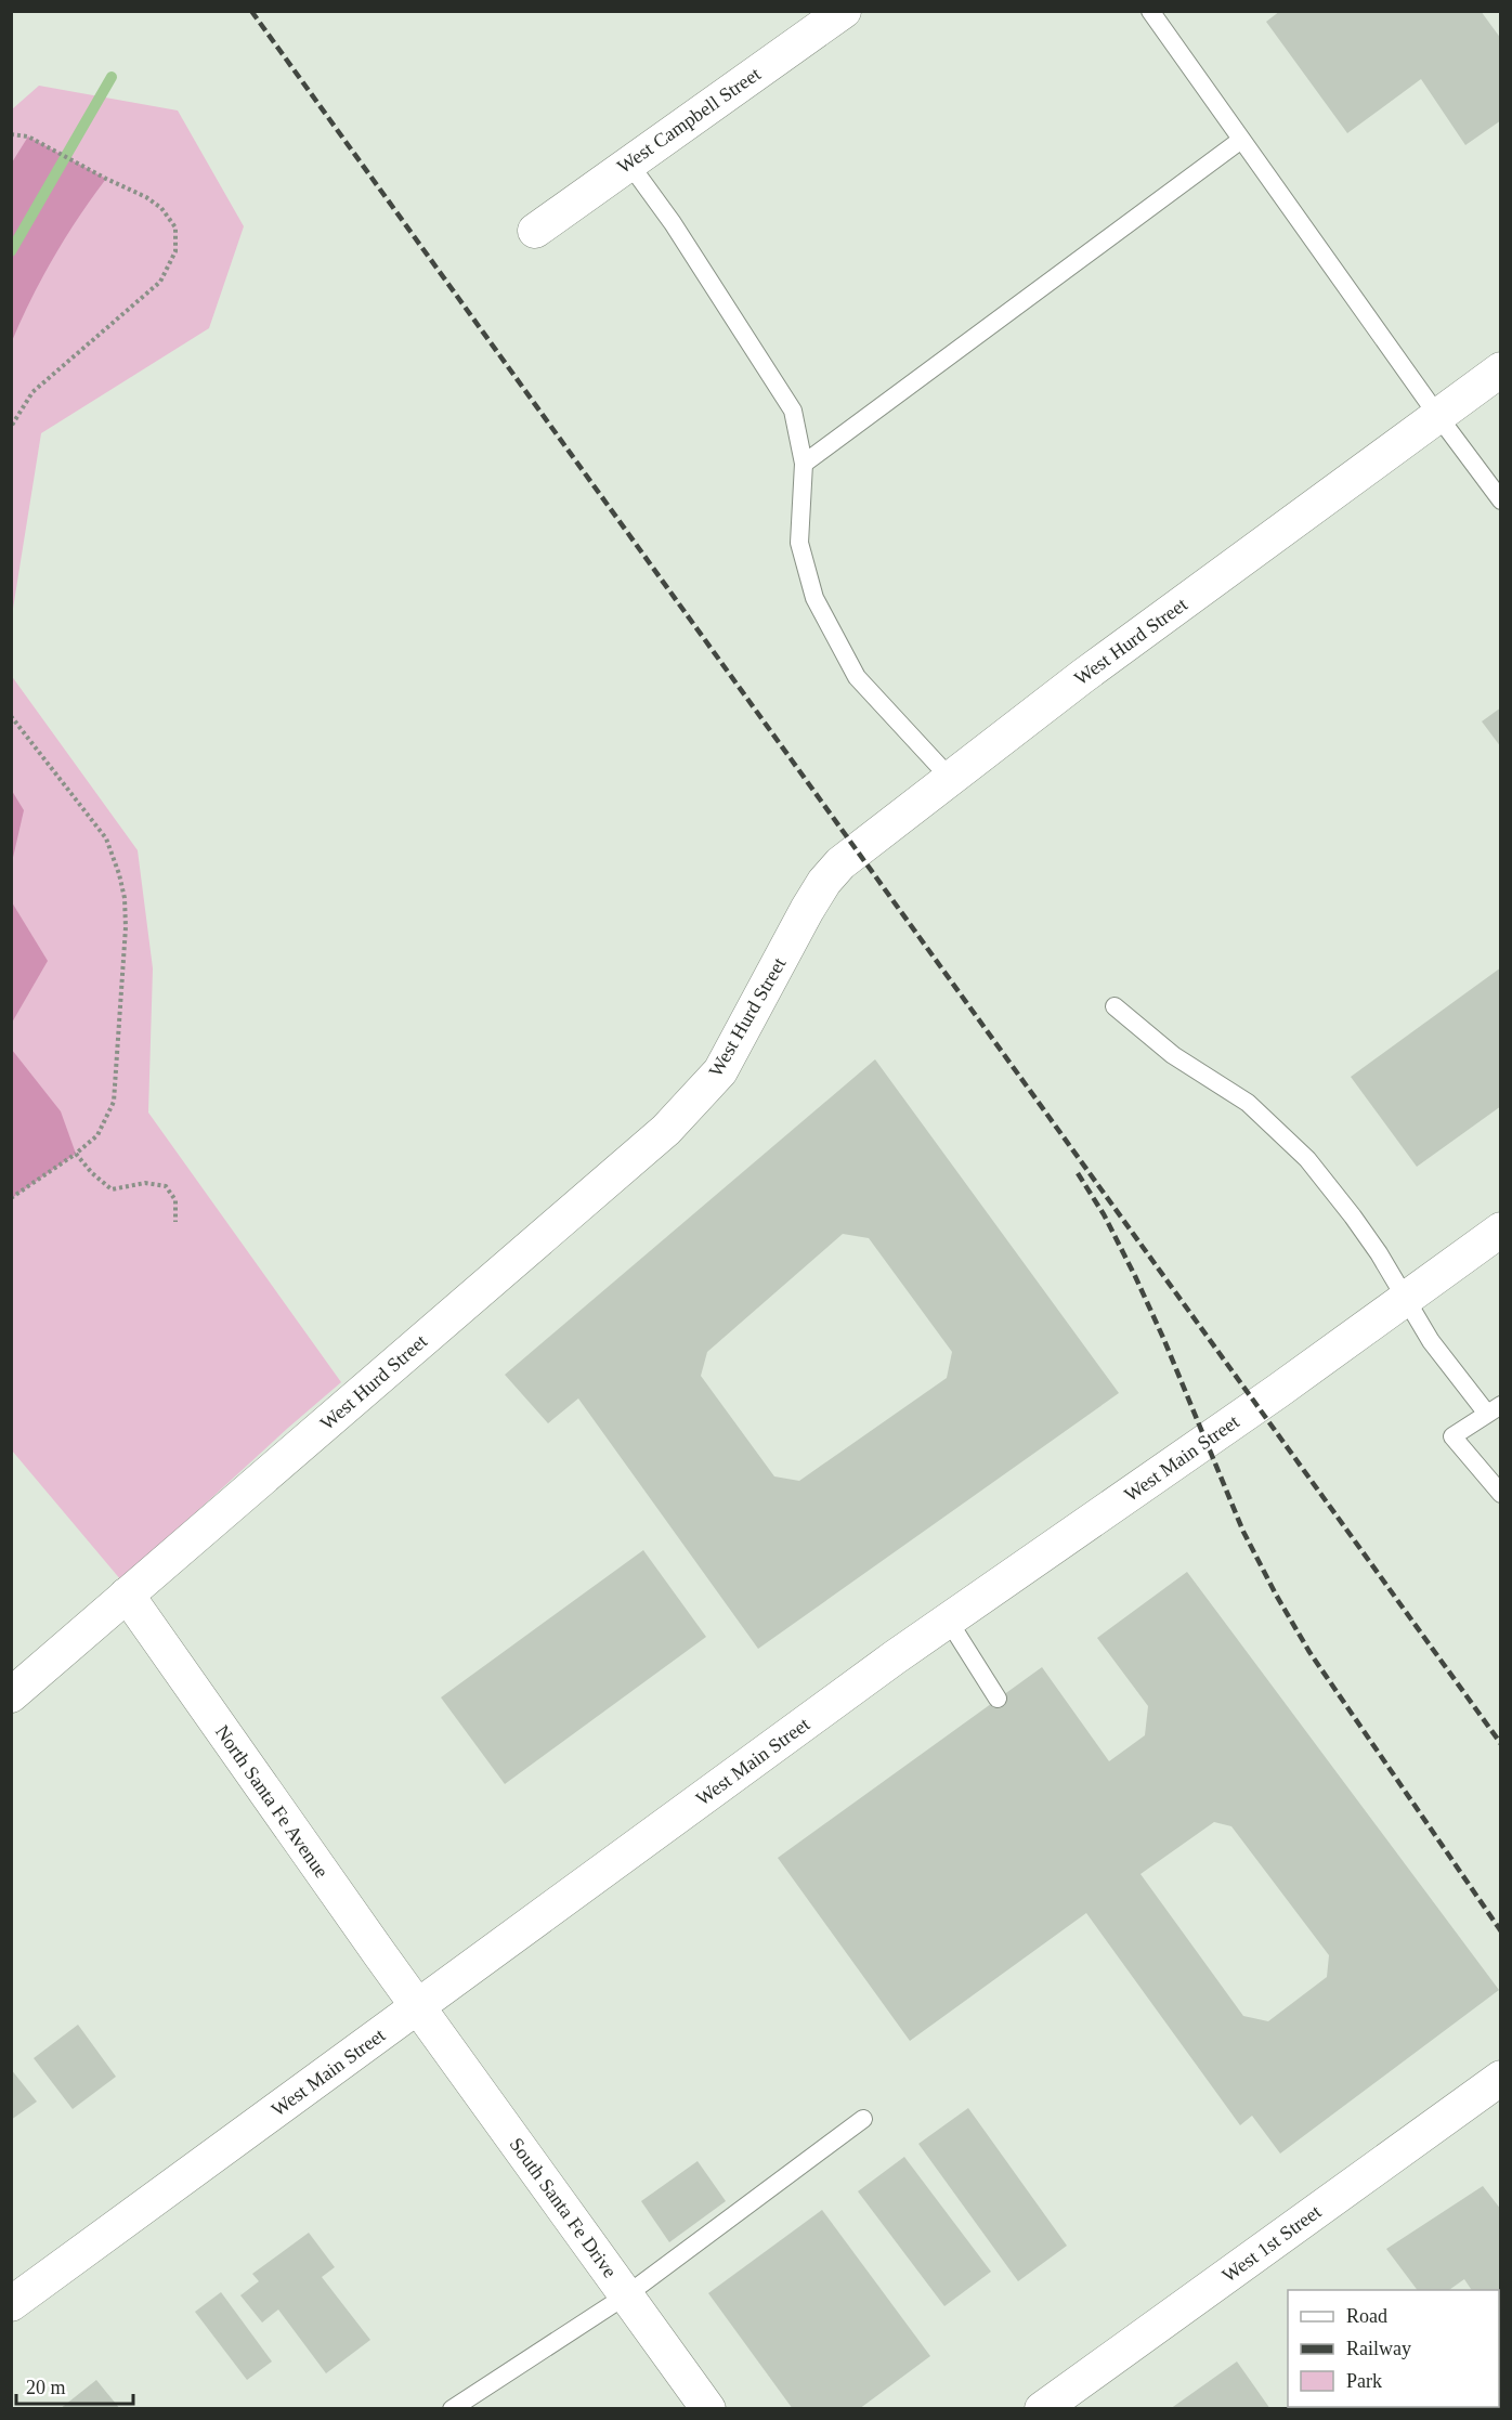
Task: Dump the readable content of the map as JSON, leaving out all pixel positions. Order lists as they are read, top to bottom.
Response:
{
  "streets": {
    "street": [
      "West Campbell Street",
      "West Hurd Street",
      "West Main Street",
      "North Santa Fe Avenue",
      "South Santa Fe Drive",
      "West 1st Street"
    ]
  },
  "crossings": [
    ["West Hurd Street", "North Santa Fe Avenue"],
    ["West Main Street", "North Santa Fe Avenue"],
    ["West Main Street", "South Santa Fe Drive"],
    ["North Santa Fe Avenue", "South Santa Fe Drive"]
  ],
  "legend": ["Road", "Railway", "Park"],
  "scale_bar": "20 m"
}
